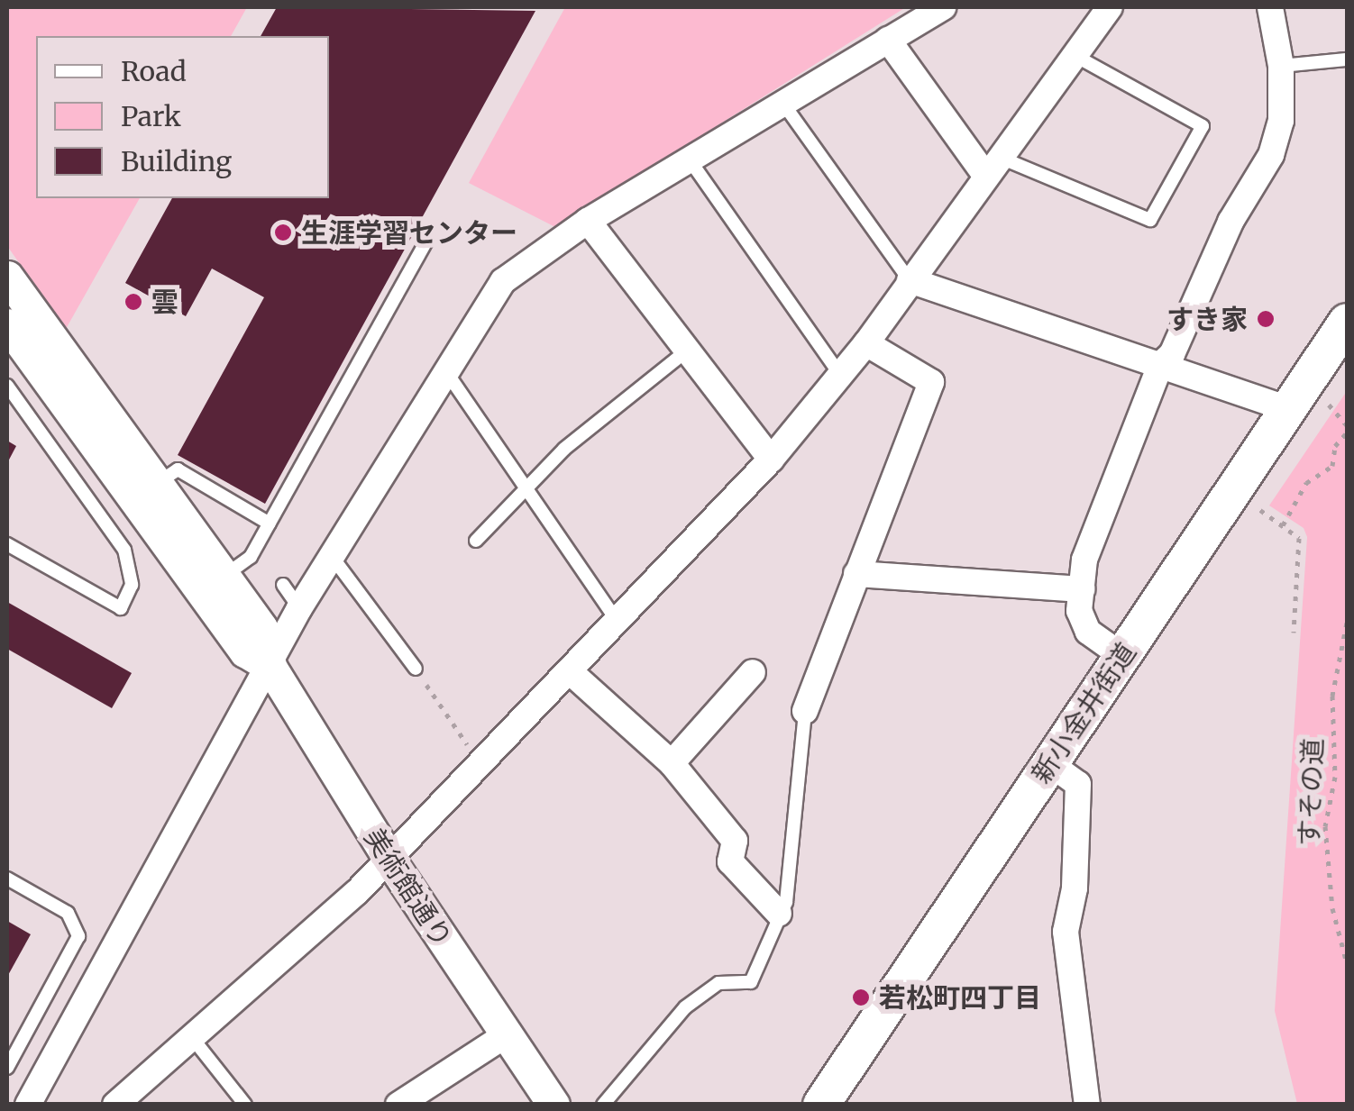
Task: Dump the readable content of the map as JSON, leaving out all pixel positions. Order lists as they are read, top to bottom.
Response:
{
  "streets": {
    "main road": ["新小金井街道"],
    "street": ["美術館通り"],
    "path": ["すその道"]
  },
  "places": [
    "生涯学習センター",
    "雲",
    "すき家",
    "若松町四丁目"
  ],
  "legend": ["Road", "Park", "Building"]
}
